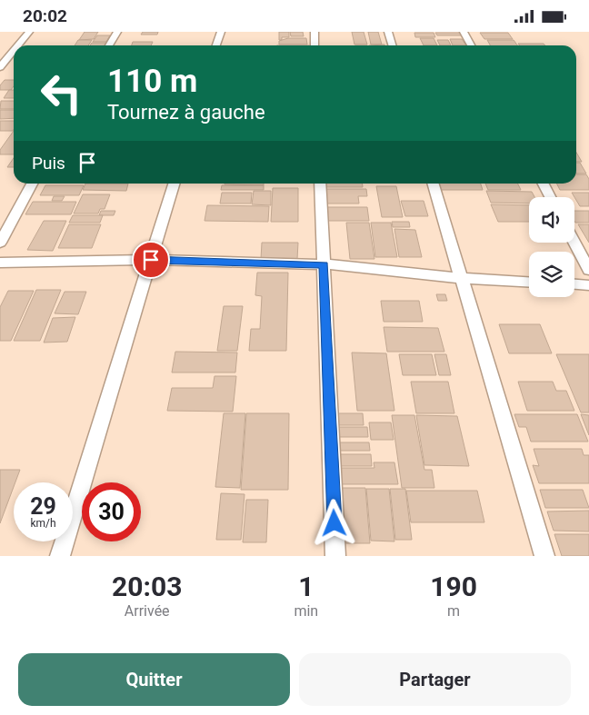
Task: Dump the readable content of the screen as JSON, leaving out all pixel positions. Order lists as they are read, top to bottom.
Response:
{
  "page": {
    "status": "20:02",
    "turn": ["110 m", "Tournez à gauche"],
    "then": "Puis",
    "speed": "29 km/h",
    "limit": "30",
    "eta": [
      "20:03",
      "Arrivée",
      "1",
      "min",
      "190",
      "m"
    ],
    "buttons": ["Quitter", "Partager"]
  }
}
